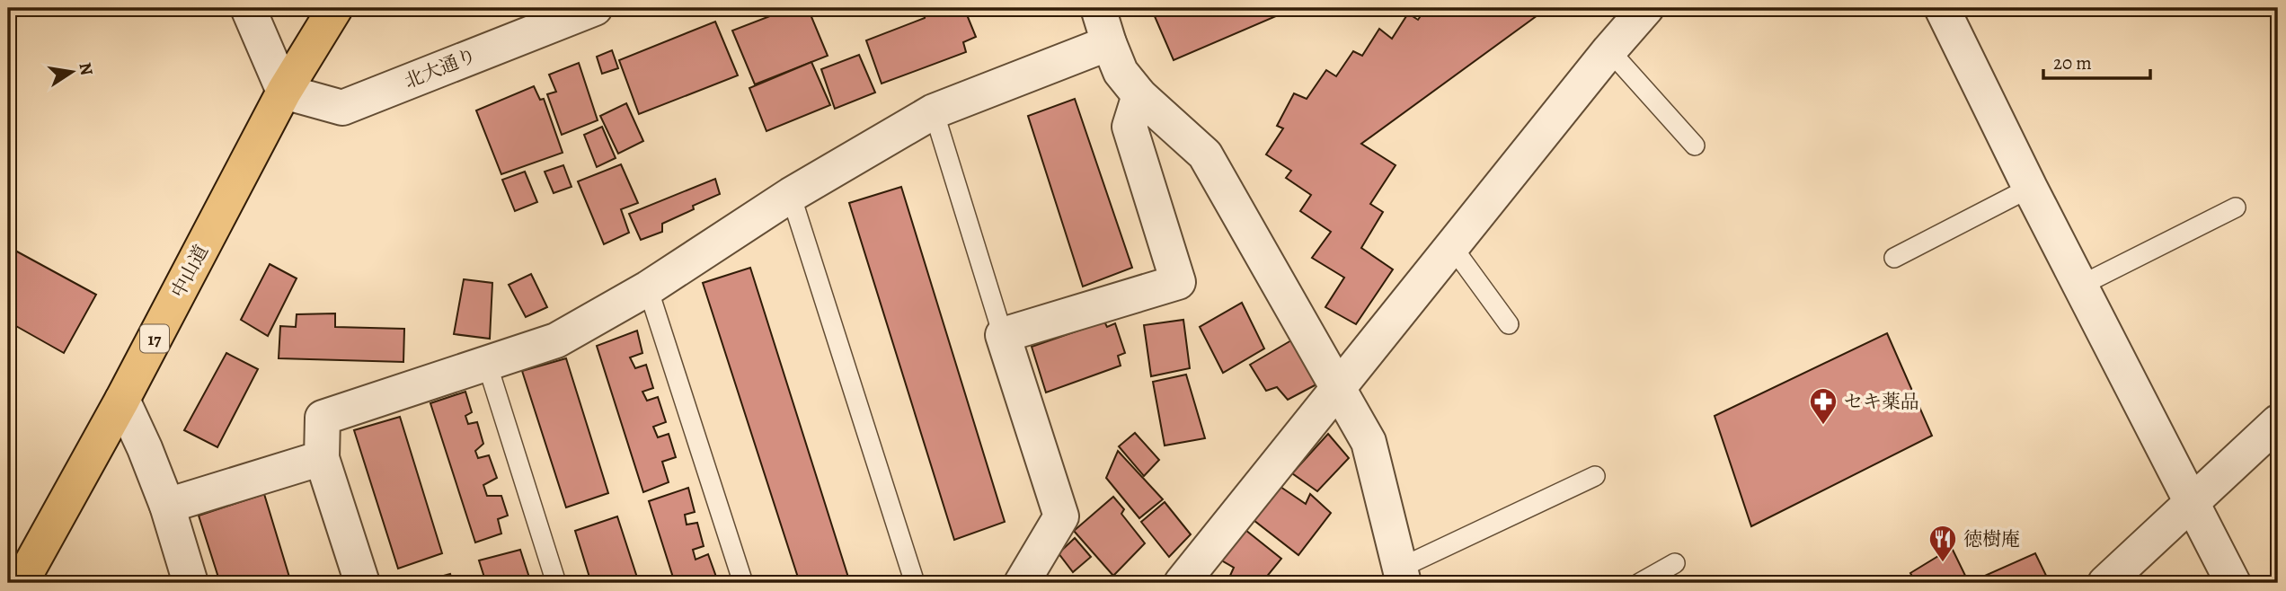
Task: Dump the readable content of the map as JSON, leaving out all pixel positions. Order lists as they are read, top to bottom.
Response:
{
  "streets": {
    "highway": ["中山道", "17"],
    "street": ["北大通り"]
  },
  "crossings": [
    ["北大通り", "中山道"]
  ],
  "places": {
    "pharmacy": ["セキ薬品"],
    "restaurant": ["徳樹庵"]
  },
  "scale_bar": "20 m",
  "north": "right"
}
